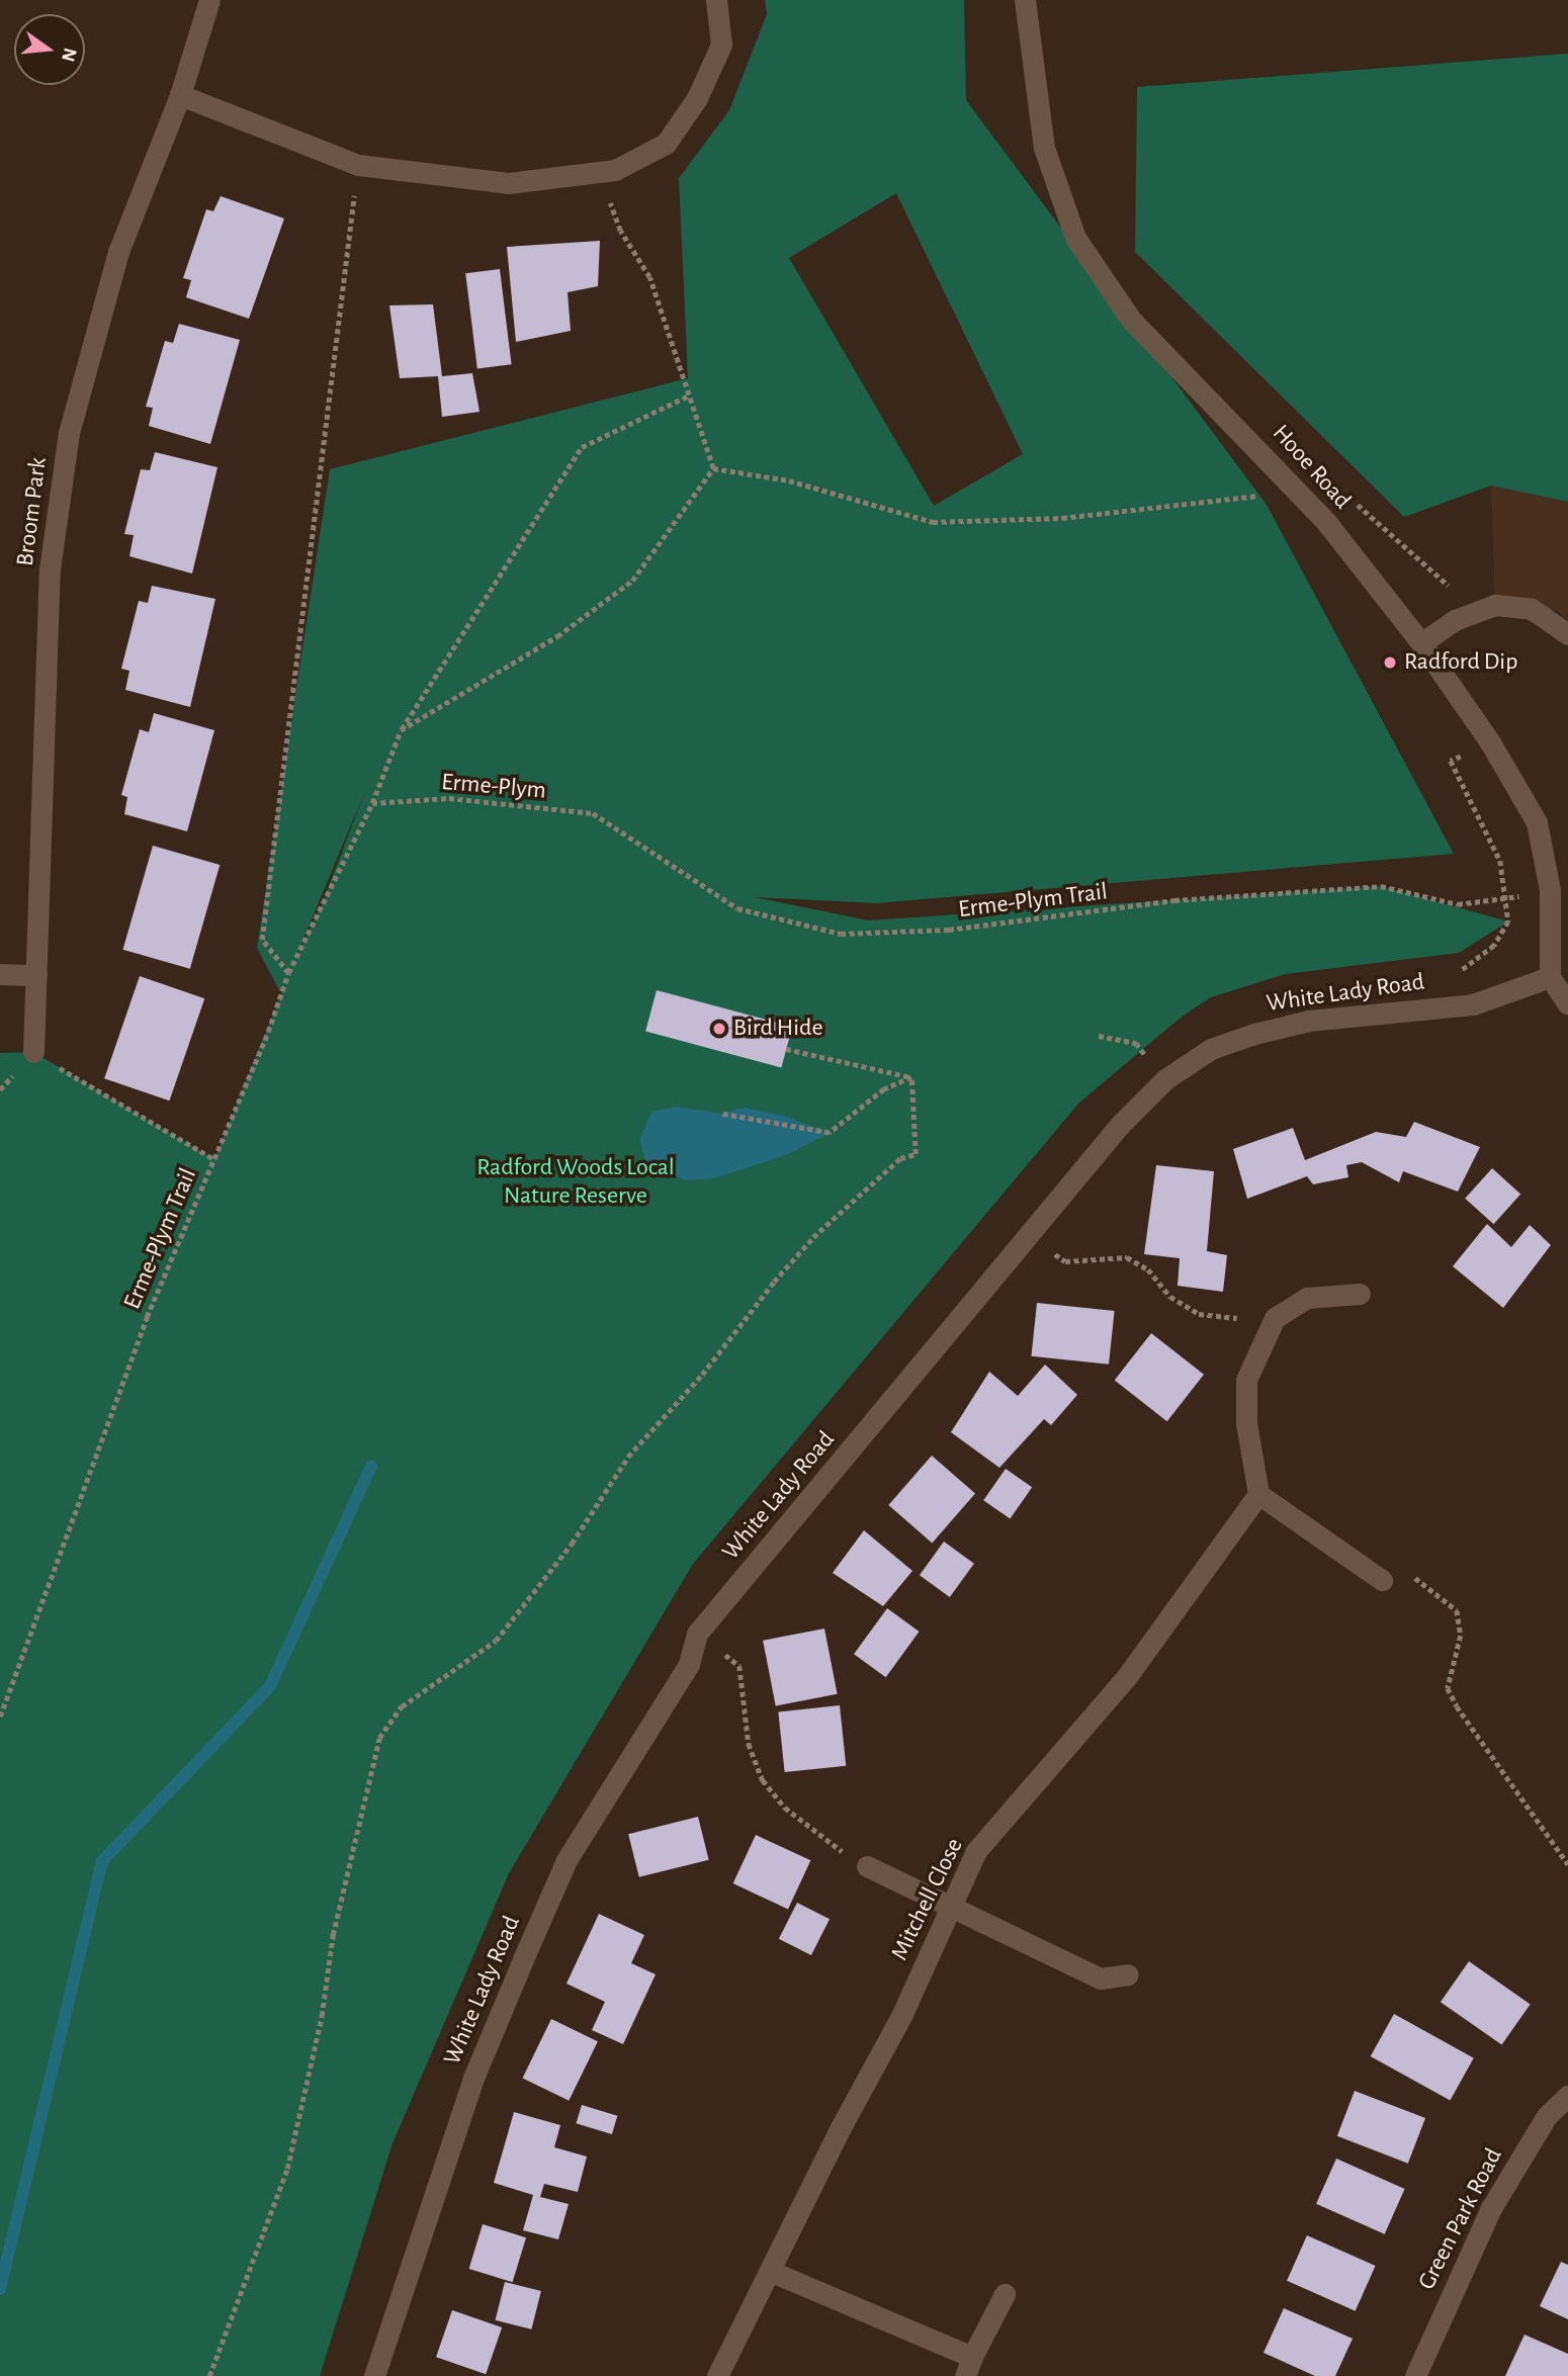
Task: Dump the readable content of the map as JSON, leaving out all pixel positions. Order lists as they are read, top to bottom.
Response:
{
  "streets": {
    "street": [
      "Hooe Road",
      "Broom Park",
      "White Lady Road",
      "Mitchell Close",
      "Green Park Road"
    ],
    "path": ["Erme-Plym", "Erme-Plym Trail"]
  },
  "crossings": [
    ["Hooe Road", "White Lady Road"],
    ["Erme-Plym", "Erme-Plym Trail"]
  ],
  "parks": ["Radford Woods Local Nature Reserve"],
  "places": ["Radford Dip", "Bird Hide"],
  "north": "right"
}
